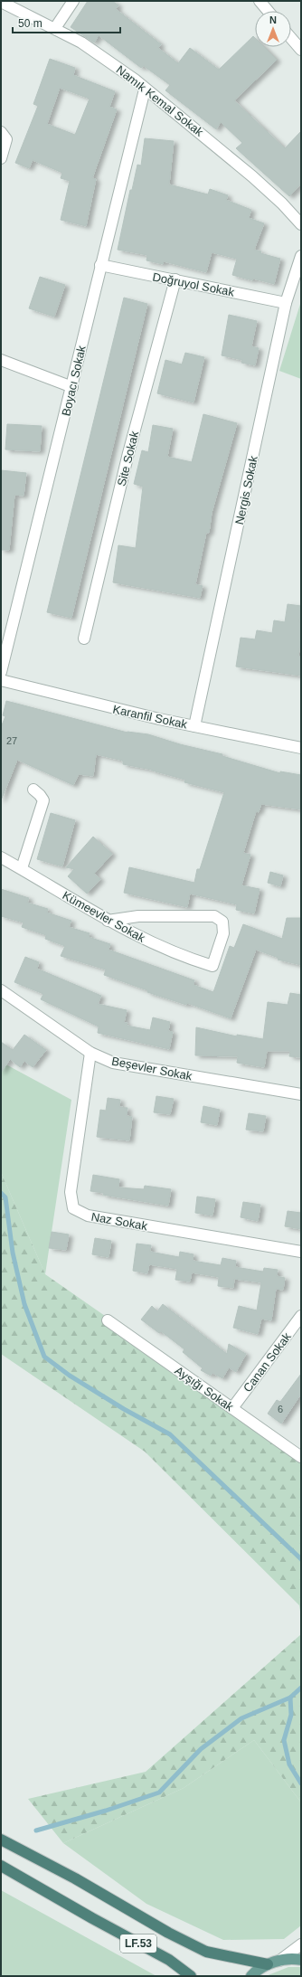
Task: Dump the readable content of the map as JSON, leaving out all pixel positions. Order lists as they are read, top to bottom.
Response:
{
  "streets": {
    "highway": ["LF.53"],
    "street": [
      "Namık Kemal Sokak",
      "Doğruyol Sokak",
      "Boyacı Sokak",
      "Site Sokak",
      "Nergis Sokak",
      "Karanfil Sokak",
      "Kümeevler Sokak",
      "Beşevler Sokak",
      "Naz Sokak",
      "Canan Sokak",
      "Ayşığı Sokak"
    ]
  },
  "crossings": [
    ["Namık Kemal Sokak", "Boyacı Sokak"],
    ["Doğruyol Sokak", "Boyacı Sokak"],
    ["Doğruyol Sokak", "Site Sokak"],
    ["Doğruyol Sokak", "Nergis Sokak"],
    ["Nergis Sokak", "Karanfil Sokak"],
    ["Beşevler Sokak", "Naz Sokak"],
    ["Canan Sokak", "Ayşığı Sokak"]
  ],
  "house_numbers": ["27", "6"],
  "scale_bar": "50 m",
  "north": "top"
}
